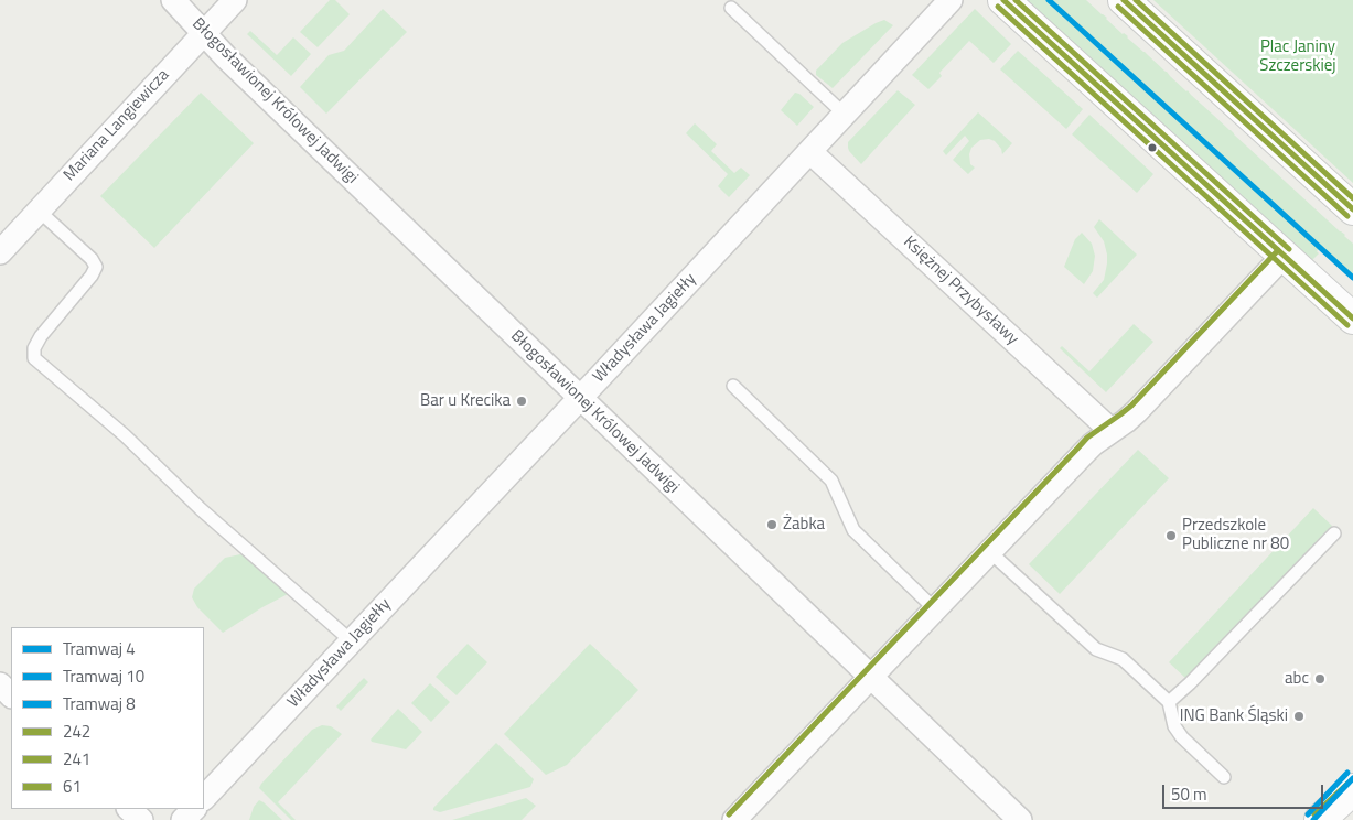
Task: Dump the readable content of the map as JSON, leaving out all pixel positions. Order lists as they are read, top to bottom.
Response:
{
  "streets": {
    "street": [
      "Błogosławionej Królowej Jadwigi",
      "Mariana Langiewicza",
      "Księżnej Przybysławy",
      "Władysława Jagiełły"
    ]
  },
  "crossings": [
    ["Błogosławionej Królowej Jadwigi", "Mariana Langiewicza"],
    ["Błogosławionej Królowej Jadwigi", "Władysława Jagiełły"],
    ["Księżnej Przybysławy", "Władysława Jagiełły"]
  ],
  "parks": ["Plac Janiny Szczerskiej"],
  "places": [
    "Bar u Krecika",
    "Żabka",
    "Przedszkole Publiczne nr 80",
    "abc",
    "ING Bank Śląski"
  ],
  "lines": [
    "tram line 4",
    "transit line 242",
    "transit line 61",
    "transit line 241",
    "tram line 8",
    "tram line 10"
  ],
  "legend": [
    "Tramwaj 4",
    "Tramwaj 10",
    "Tramwaj 8",
    "242",
    "241",
    "61"
  ],
  "scale_bar": "50 m"
}
